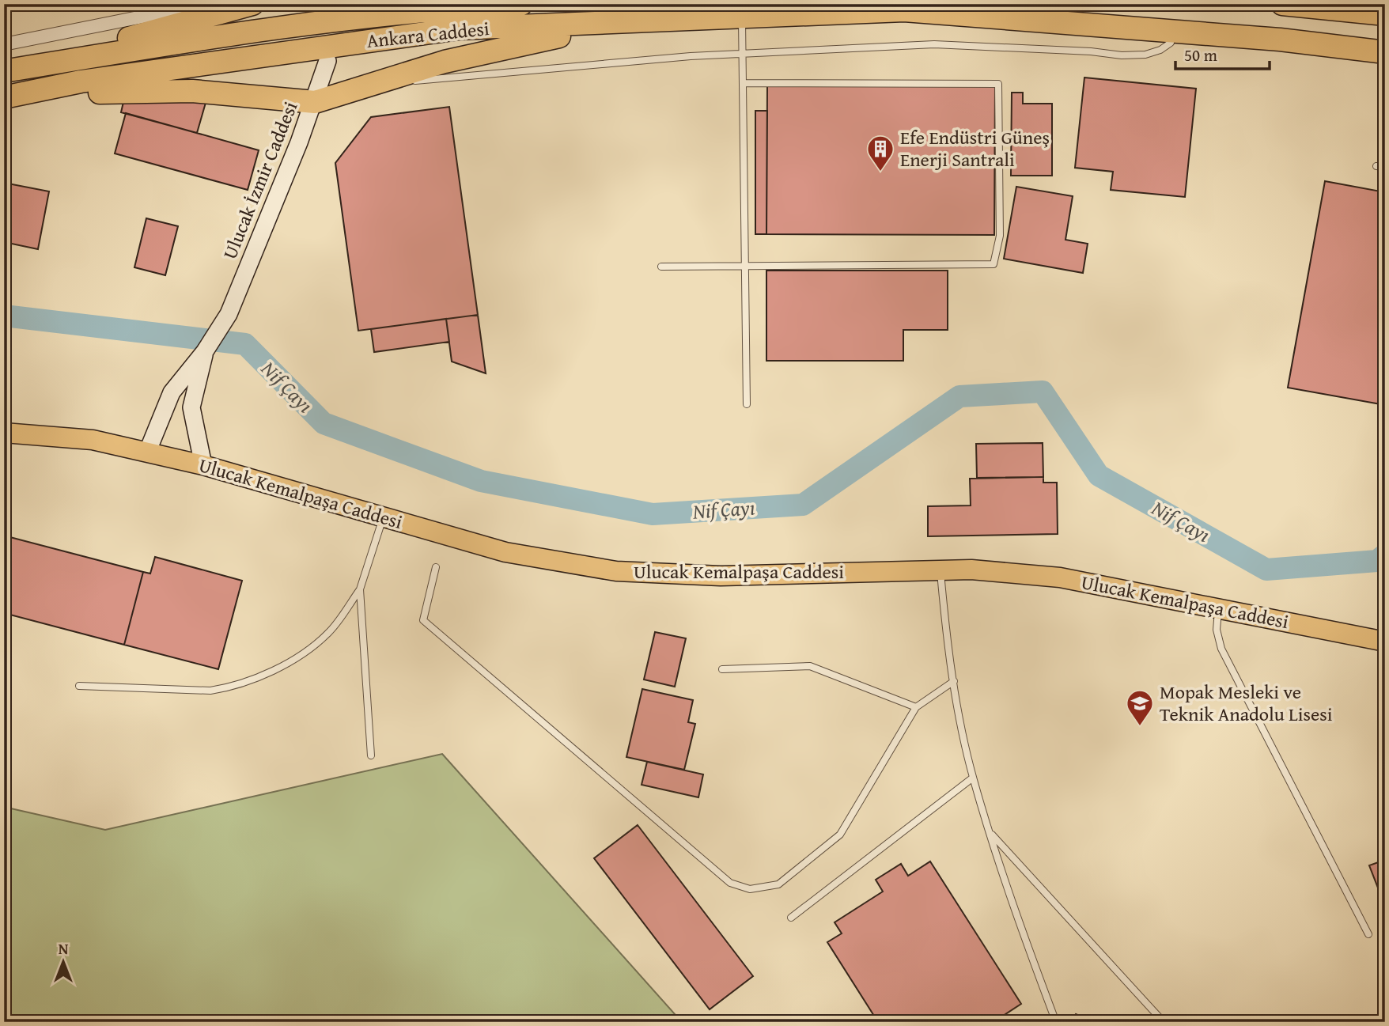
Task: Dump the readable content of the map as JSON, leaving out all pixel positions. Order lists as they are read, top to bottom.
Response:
{
  "streets": {
    "highway": ["Ankara Caddesi"],
    "main road": ["Ulucak Kemalpaşa Caddesi"],
    "street": ["Ulucak İzmir Caddesi"]
  },
  "crossings": [
    ["Ulucak İzmir Caddesi", "Ulucak Kemalpaşa Caddesi"]
  ],
  "water": ["Nif Çayı"],
  "places": {
    "building": ["Efe Endüstri Güneş Enerji Santrali"],
    "school or university": ["Mopak Mesleki ve Teknik Anadolu Lisesi"]
  },
  "scale_bar": "50 m",
  "north": "top"
}
